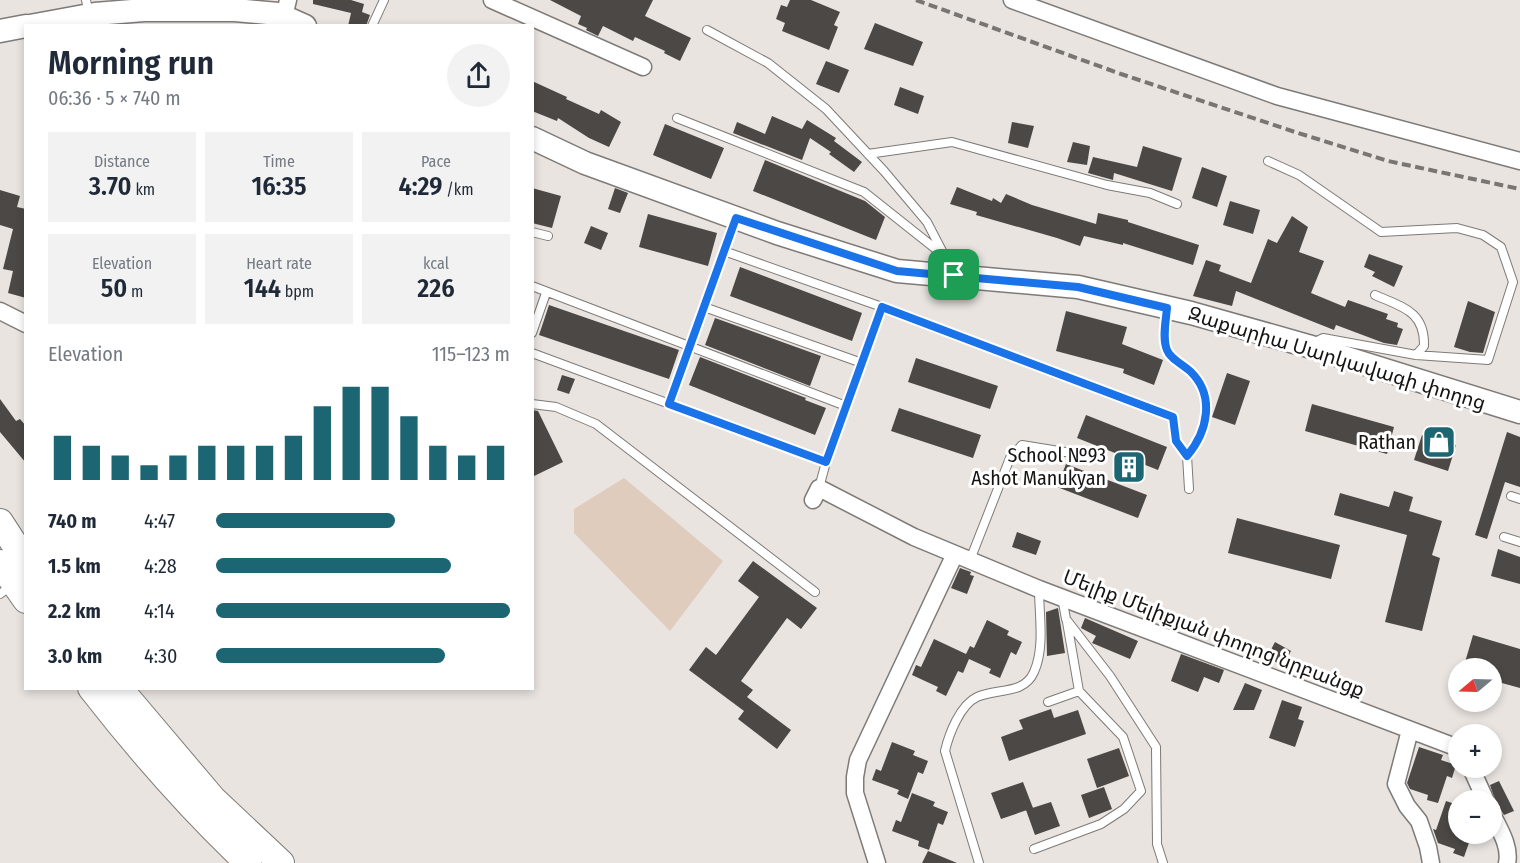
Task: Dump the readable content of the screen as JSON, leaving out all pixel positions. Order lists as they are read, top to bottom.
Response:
{
  "streets": {
    "main road": ["Զաքարիա Սարկավագի փողոց"],
    "street": ["Մելիք Մելիքյան փողոց նրբանցք"]
  },
  "places": {
    "shop": ["Rathan"],
    "building": ["School №93 Ashot Manukyan"]
  },
  "north": "left",
  "page": {
    "heading": ["Morning run", "06:36 · 5 × 740 m"],
    "stats": [
      ["Distance", "3.70 km"],
      ["Time", "16:35"],
      ["Pace", "4:29 /km"],
      ["Elevation", "50 m"],
      ["Heart rate", "144 bpm"],
      ["kcal", "226"]
    ],
    "chart": ["Elevation", "115–123 m"],
    "list": [
      {
        "name": "740 m",
        "note": "4:47"
      },
      {
        "name": "1.5 km",
        "note": "4:28"
      },
      {
        "name": "2.2 km",
        "note": "4:14"
      },
      {
        "name": "3.0 km",
        "note": "4:30"
      }
    ],
    "map_buttons": ["+", "−"]
  }
}
